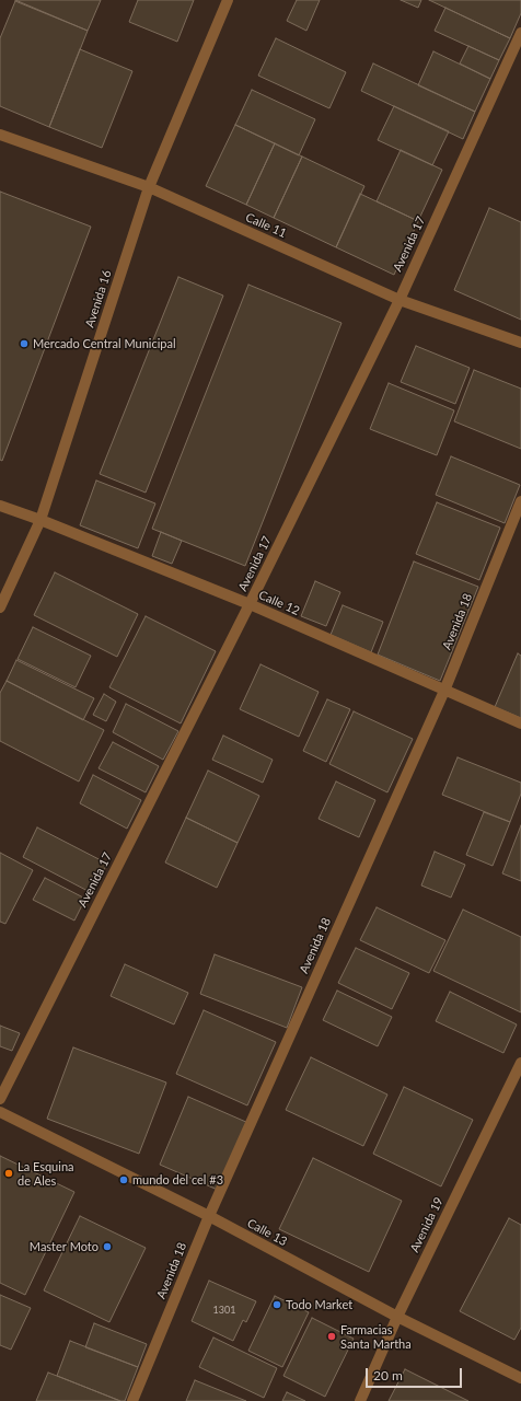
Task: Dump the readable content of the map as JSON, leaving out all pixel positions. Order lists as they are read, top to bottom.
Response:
{
  "streets": {
    "street": [
      "Calle 11",
      "Avenida 17",
      "Avenida 16",
      "Calle 12",
      "Avenida 18",
      "Avenida 19",
      "Calle 13"
    ]
  },
  "crossings": [
    ["Calle 11", "Avenida 17"],
    ["Calle 11", "Avenida 16"],
    ["Avenida 17", "Calle 12"],
    ["Avenida 16", "Calle 12"],
    ["Calle 12", "Avenida 18"],
    ["Avenida 18", "Calle 13"],
    ["Avenida 19", "Calle 13"]
  ],
  "places": [
    "Mercado Central Municipal",
    "La Esquina de Ales",
    "mundo del cel #3",
    "Master Moto",
    "Todo Market",
    "Farmacias Santa Martha"
  ],
  "house_numbers": ["1301"],
  "scale_bar": "20 m"
}
